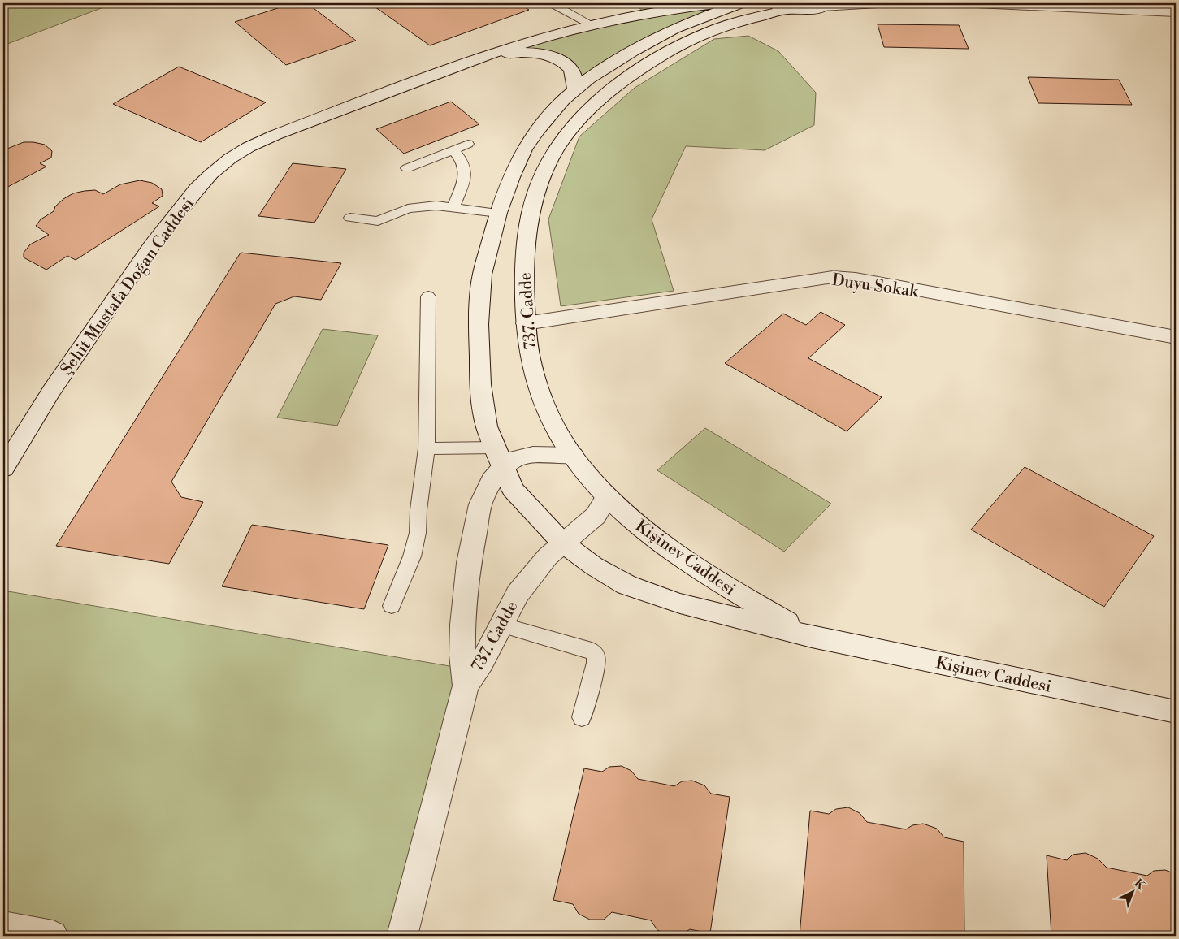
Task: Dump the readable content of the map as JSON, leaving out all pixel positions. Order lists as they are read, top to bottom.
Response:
{
  "streets": {
    "street": [
      "Duyu Sokak",
      "Şehit Mustafa Doğan Caddesi",
      "737. Cadde",
      "Kişinev Caddesi"
    ]
  },
  "crossings": [
    ["Duyu Sokak", "737. Cadde"],
    ["737. Cadde", "Kişinev Caddesi"]
  ],
  "north": "top right"
}
